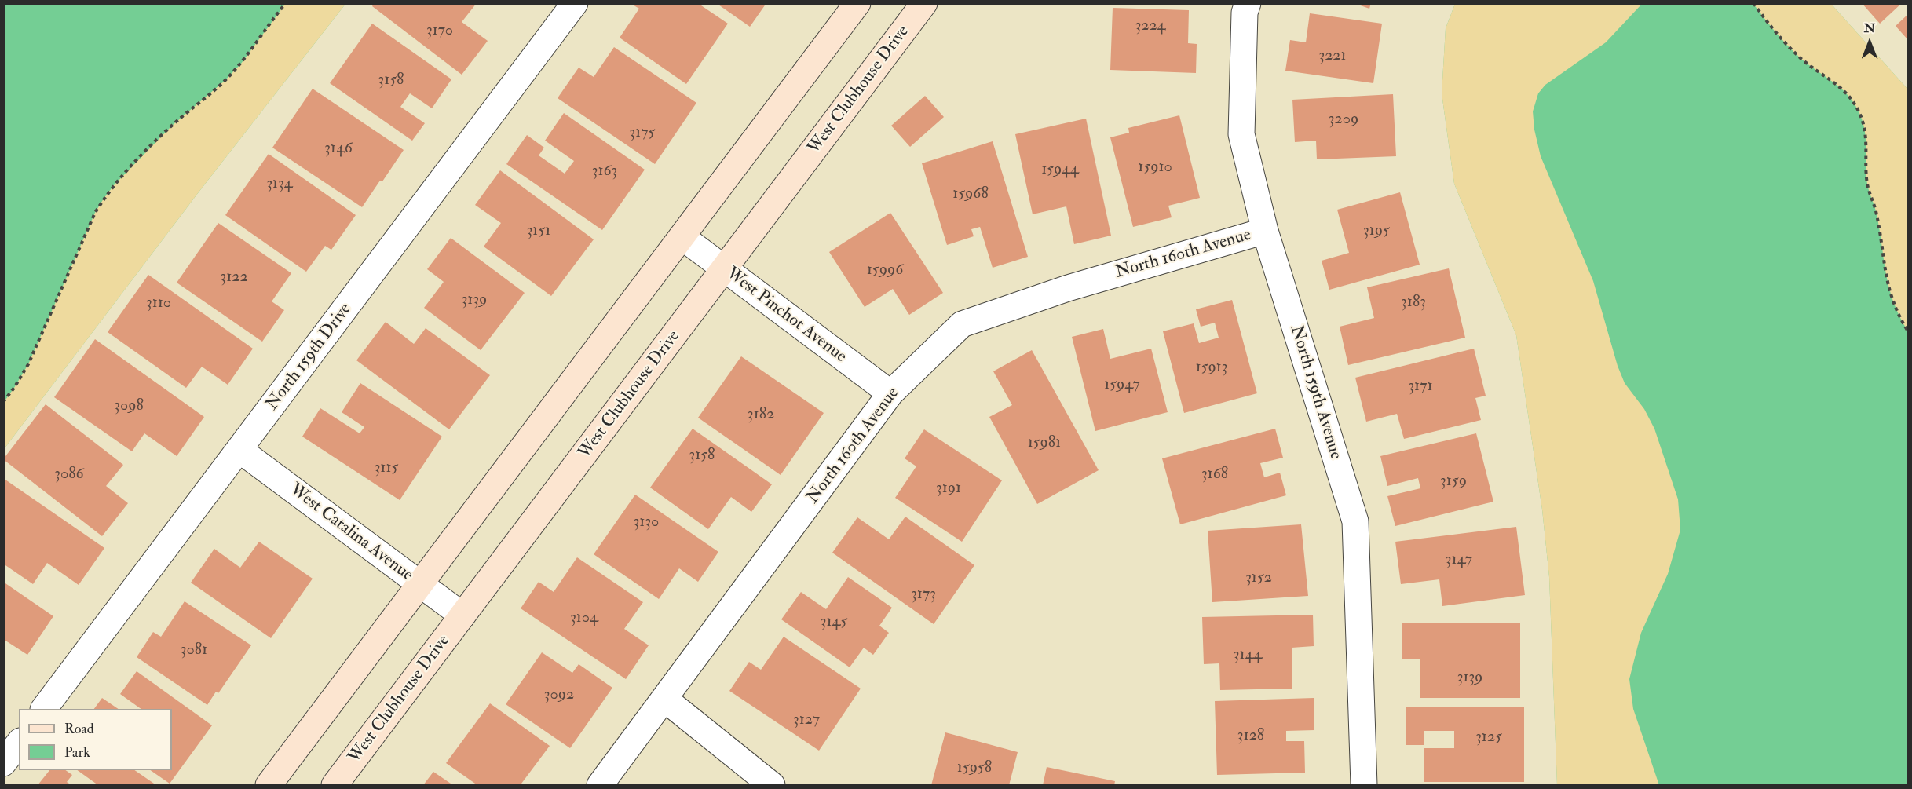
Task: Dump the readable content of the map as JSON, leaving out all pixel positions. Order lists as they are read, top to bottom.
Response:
{
  "streets": {
    "street": [
      "West Clubhouse Drive",
      "North 160th Avenue",
      "West Pinchot Avenue",
      "North 159th Drive",
      "North 159th Avenue",
      "West Catalina Avenue"
    ]
  },
  "crossings": [
    ["West Clubhouse Drive", "West Pinchot Avenue"],
    ["West Clubhouse Drive", "West Catalina Avenue"],
    ["North 160th Avenue", "West Pinchot Avenue"],
    ["North 160th Avenue", "North 159th Avenue"],
    ["North 159th Drive", "West Catalina Avenue"]
  ],
  "house_numbers": [
    "3224",
    "3170",
    "3221",
    "3158",
    "3209",
    "3175",
    "3146",
    "15910",
    "15944",
    "3163",
    "3134",
    "15968",
    "3151",
    "3195",
    "15996",
    "3122",
    "3139",
    "3183",
    "3110",
    "15913",
    "15947",
    "3171",
    "3098",
    "3182",
    "15981",
    "3158",
    "3115",
    "3086",
    "3168",
    "3159",
    "3191",
    "3130",
    "3147",
    "3152",
    "3173",
    "3104",
    "3145",
    "3081",
    "3144",
    "3139",
    "3092",
    "3127",
    "3128",
    "3125",
    "15958"
  ],
  "legend": ["Road", "Park"],
  "north": "top"
}
